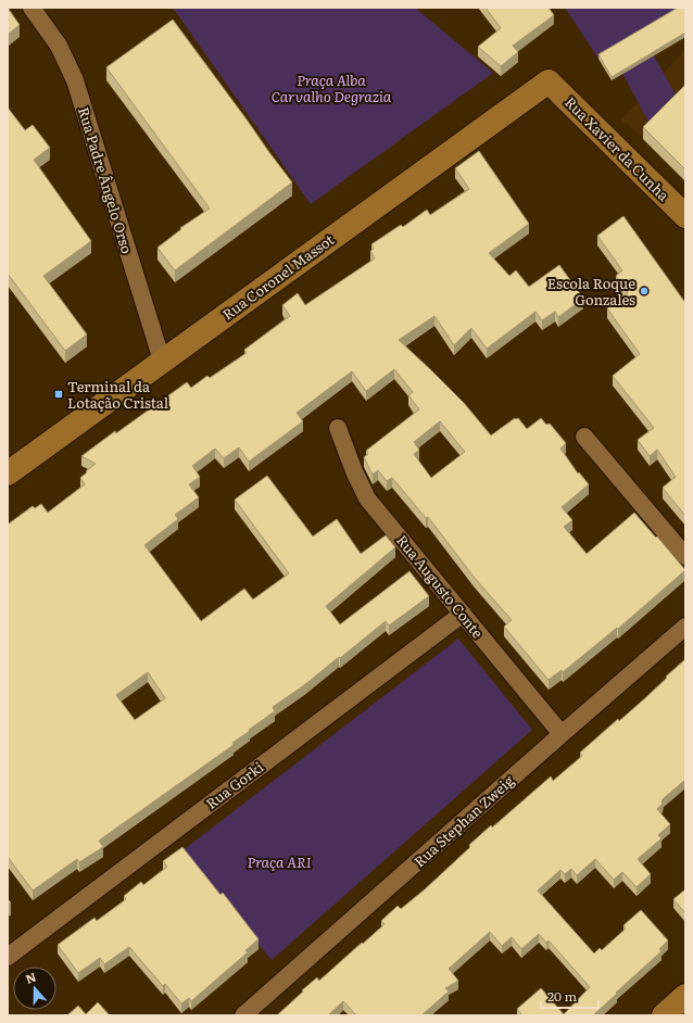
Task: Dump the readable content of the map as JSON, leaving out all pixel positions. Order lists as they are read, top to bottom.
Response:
{
  "streets": {
    "street": [
      "Rua Xavier da Cunha",
      "Rua Padre Ângelo Orso",
      "Rua Coronel Massot",
      "Rua Augusto Conte",
      "Rua Gorki",
      "Rua Stephan Zweig"
    ]
  },
  "crossings": [
    ["Rua Xavier da Cunha", "Rua Coronel Massot"],
    ["Rua Padre Ângelo Orso", "Rua Coronel Massot"],
    ["Rua Augusto Conte", "Rua Gorki"],
    ["Rua Augusto Conte", "Rua Stephan Zweig"]
  ],
  "parks": ["Praça Alba Carvalho Degrazia", "Praça ARI"],
  "places": {
    "other": ["Escola Roque Gonzales"],
    "transit": ["Terminal da Lotação Cristal"]
  },
  "scale_bar": "20 m",
  "north": "top"
}
